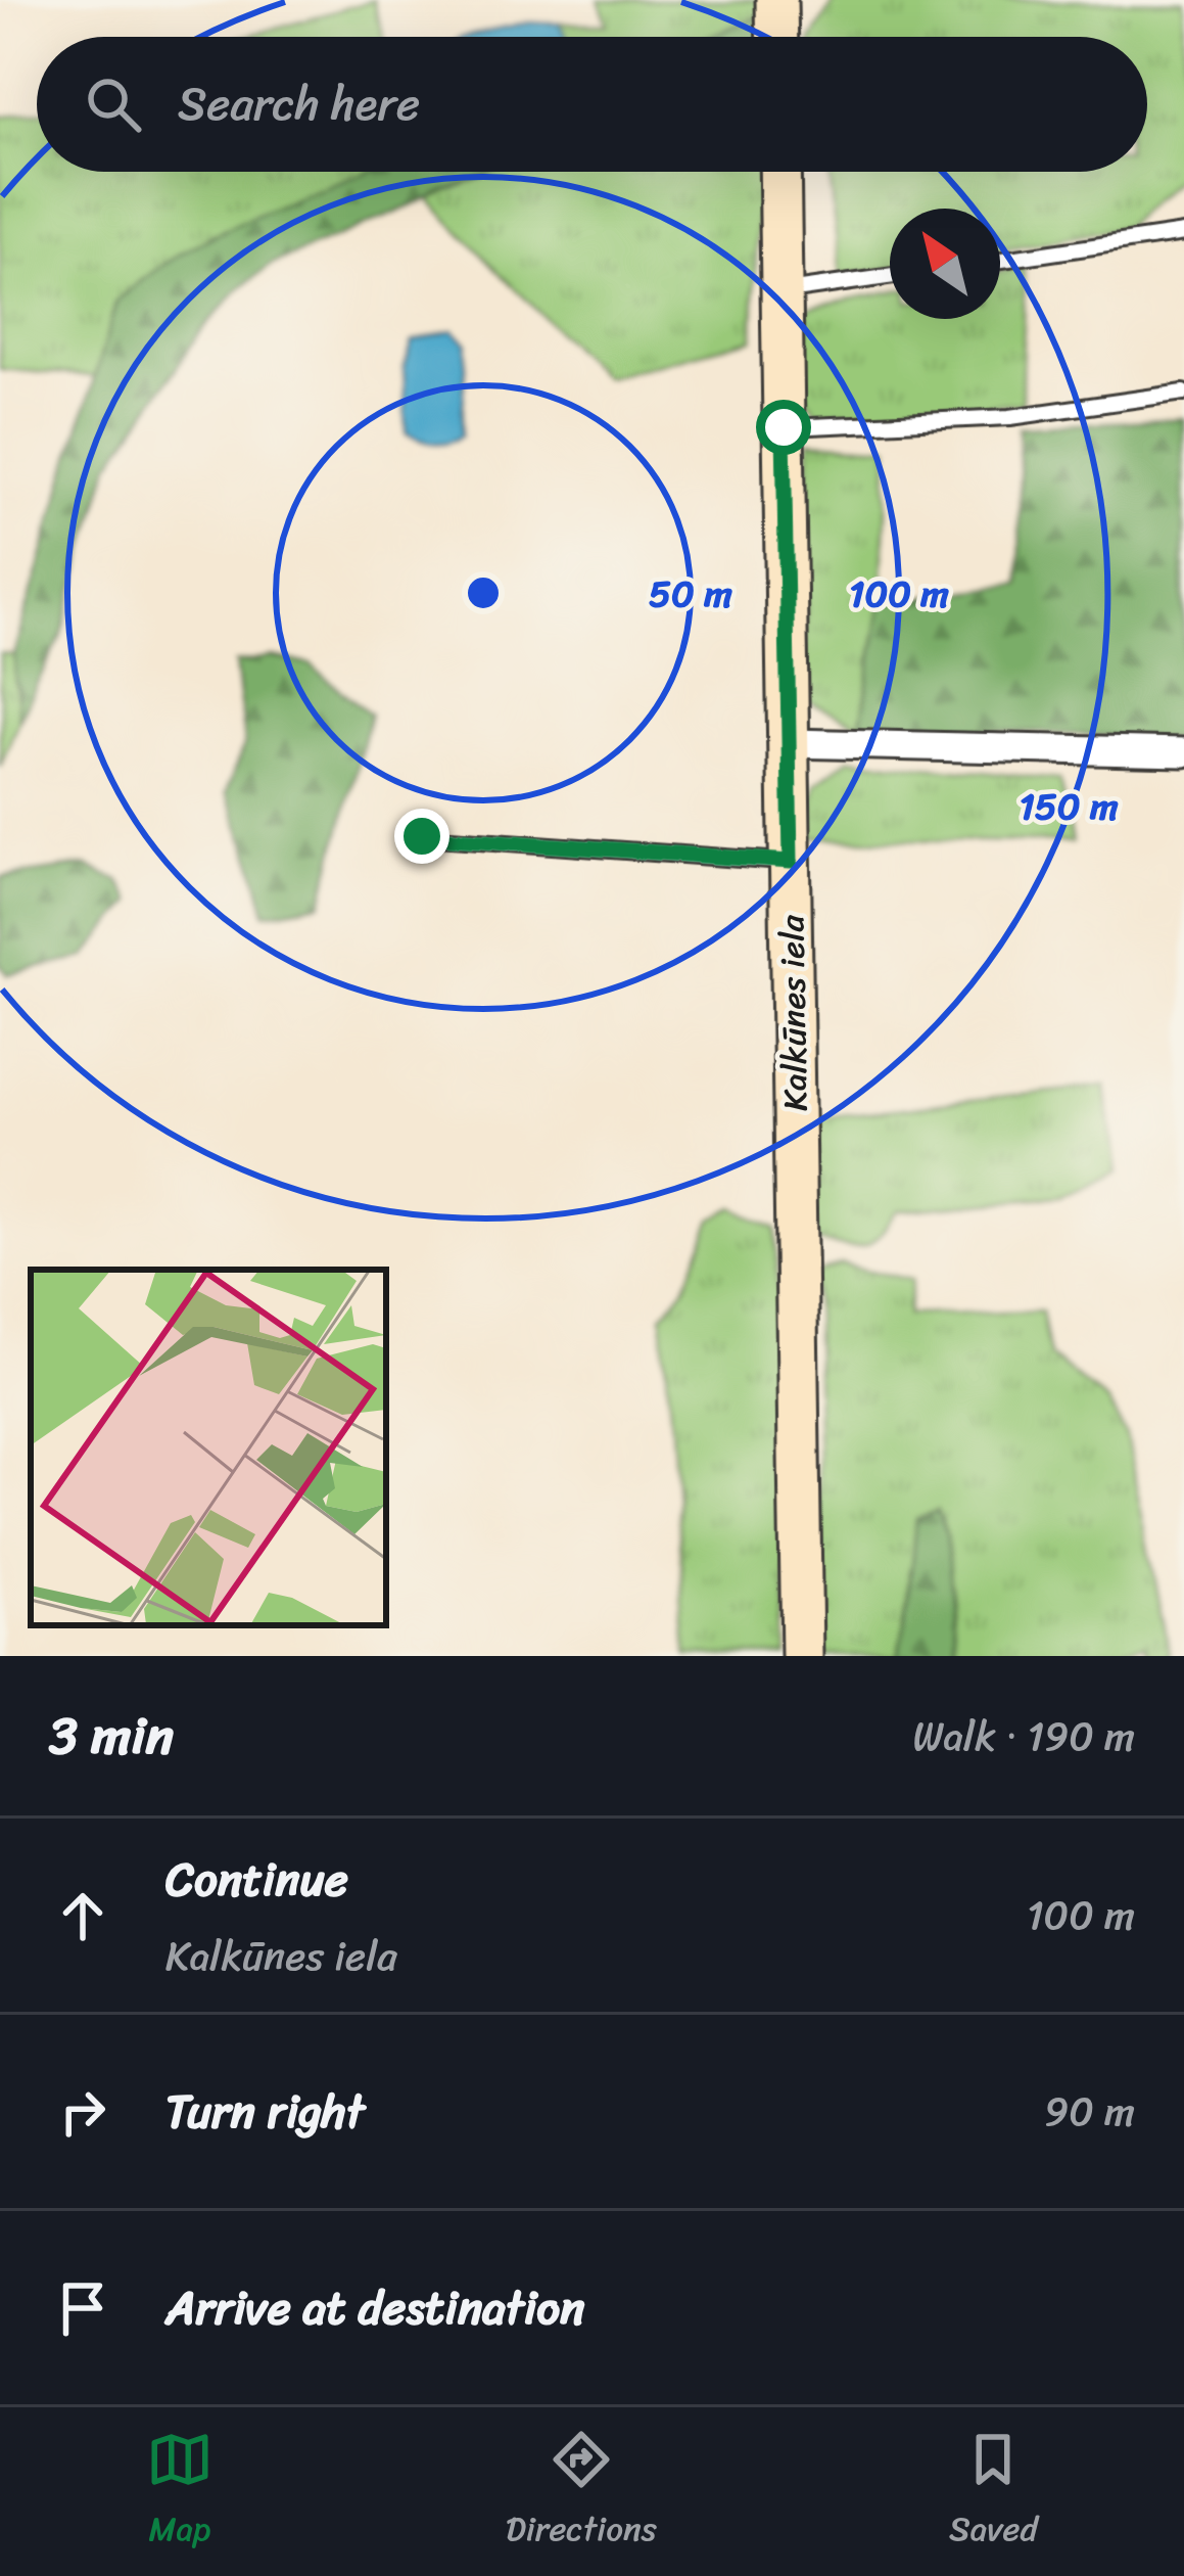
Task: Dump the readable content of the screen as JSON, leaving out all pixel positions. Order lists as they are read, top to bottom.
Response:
{
  "streets": {
    "main road": ["Kalkūnes iela"]
  },
  "north": "top left",
  "page": {
    "search": "Search here",
    "heading": ["3 min", "Walk · 190 m"],
    "list": [
      ["Continue", "Kalkūnes iela", "100 m"],
      ["Turn right", "90 m"],
      "Arrive at destination"
    ],
    "nav": ["Map", "Directions", "Saved"]
  },
  "rings": ["50 m", "100 m", "150 m"]
}
